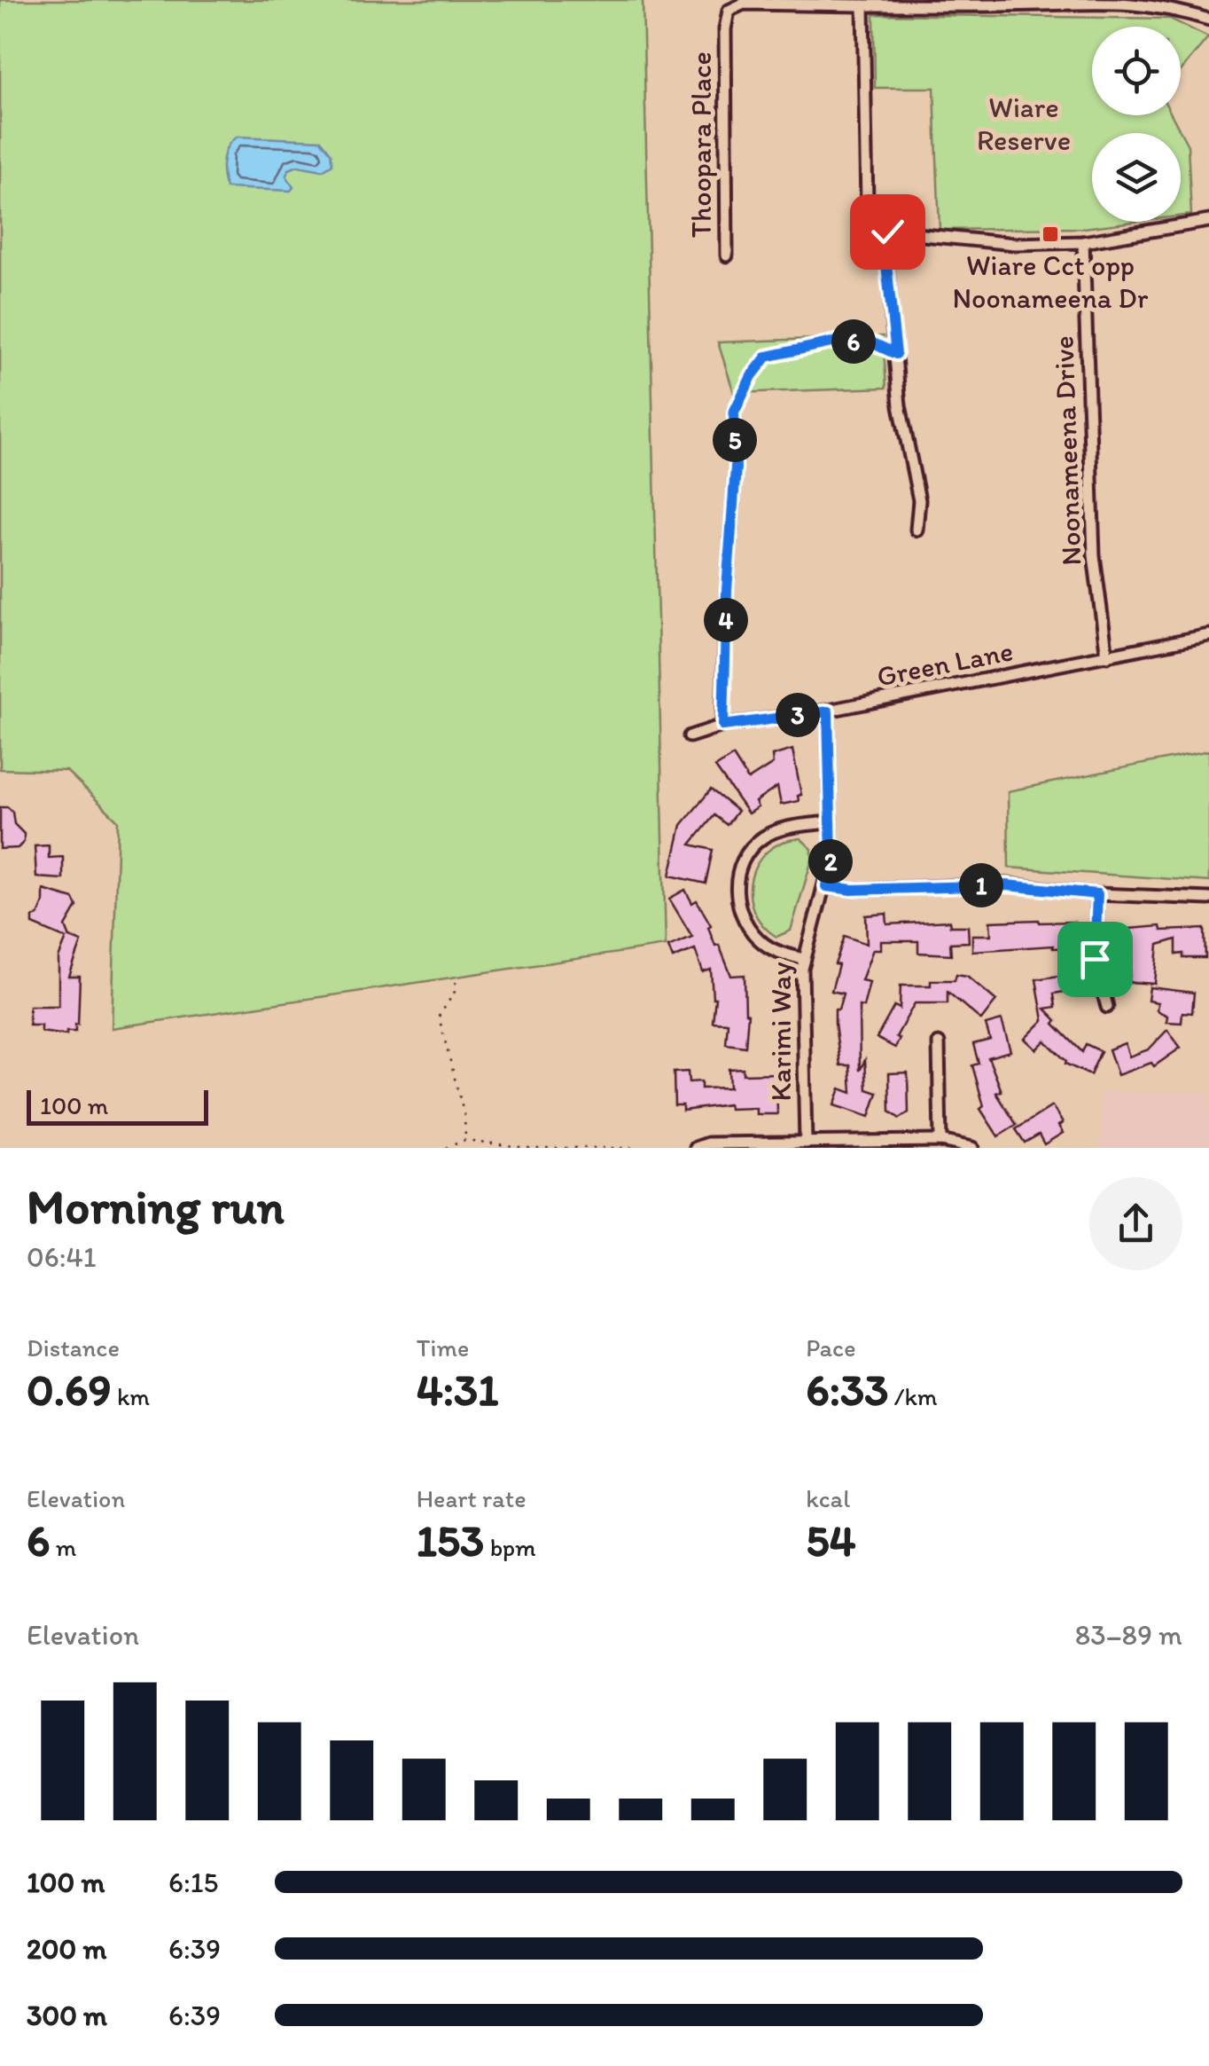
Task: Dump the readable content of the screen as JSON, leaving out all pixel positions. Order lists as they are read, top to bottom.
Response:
{
  "streets": {
    "street": [
      "Thoopara Place",
      "Noonameena Drive",
      "Green Lane",
      "Karimi Way"
    ]
  },
  "crossings": [
    ["Noonameena Drive", "Green Lane"],
    ["Green Lane", "Karimi Way"]
  ],
  "parks": ["Wiare Reserve"],
  "places": {
    "transit": ["Wiare Cct opp Noonameena Dr"]
  },
  "scale_bar": "100 m",
  "page": {
    "pins": [
      "6",
      "5",
      "4",
      "3",
      "2",
      "1"
    ],
    "scale": "100 m",
    "heading": ["Morning run", "06:41"],
    "stats": [
      ["Distance", "0.69 km"],
      ["Time", "4:31"],
      ["Pace", "6:33 /km"],
      ["Elevation", "6 m"],
      ["Heart rate", "153 bpm"],
      ["kcal", "54"]
    ],
    "chart": ["Elevation", "83–89 m"],
    "list": [
      {
        "name": "100 m",
        "note": "6:15"
      },
      {
        "name": "200 m",
        "note": "6:39"
      },
      {
        "name": "300 m",
        "note": "6:39"
      }
    ]
  }
}
